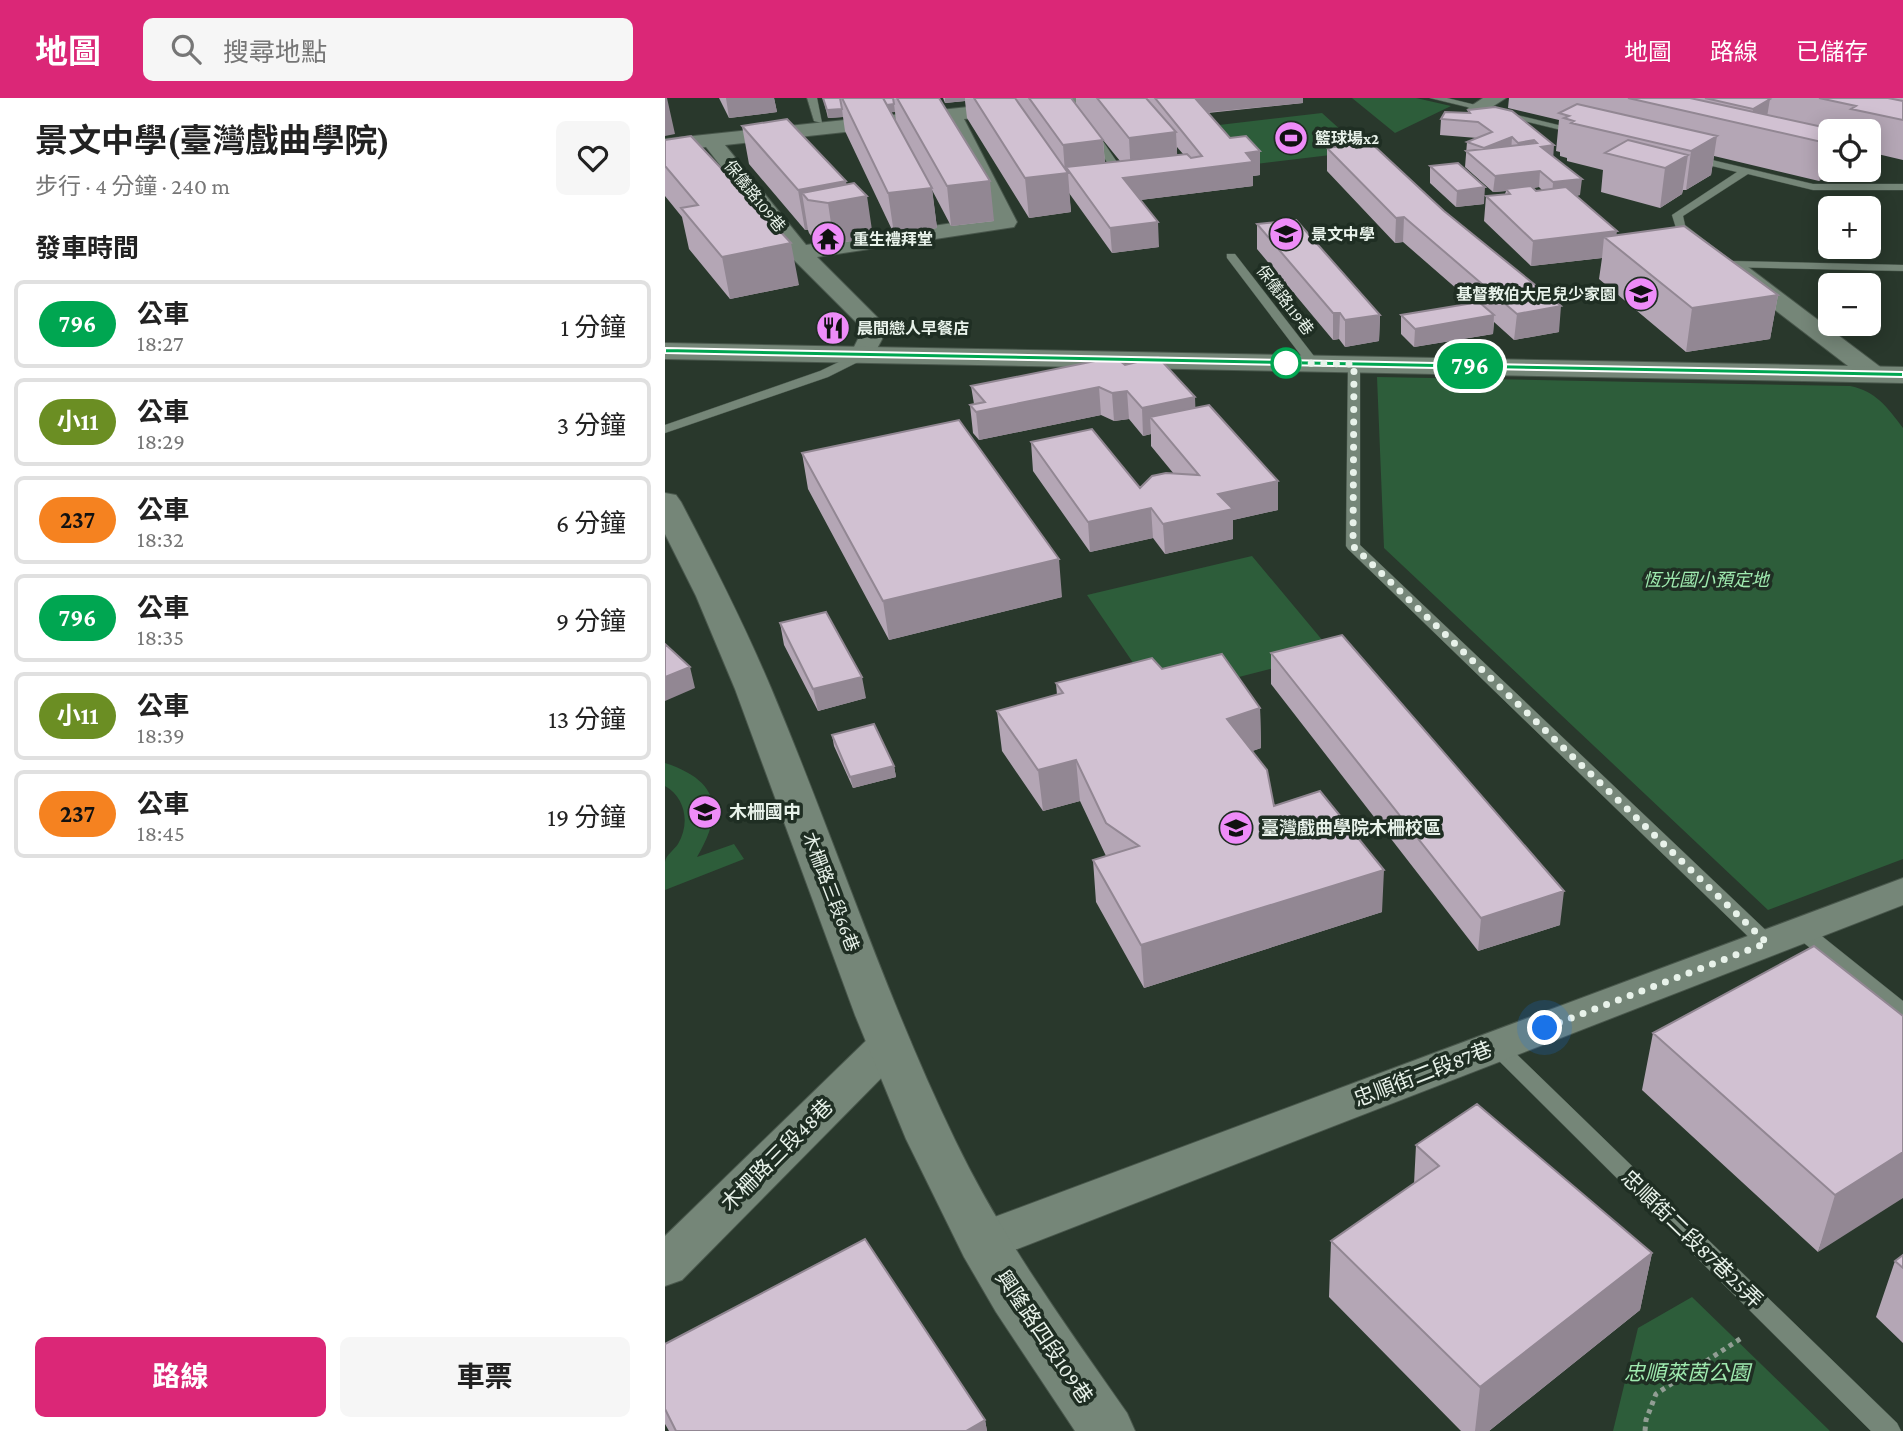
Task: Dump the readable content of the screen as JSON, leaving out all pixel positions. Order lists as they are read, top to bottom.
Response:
{
  "streets": {
    "street": [
      "保儀路109巷",
      "木柵路三段66巷",
      "忠順街二段87巷",
      "木柵路三段48巷",
      "興隆路四段109巷"
    ],
    "lane": ["保儀路119巷", "忠順街二段87巷25弄"]
  },
  "crossings": [
    ["木柵路三段66巷", "忠順街二段87巷"],
    ["木柵路三段66巷", "木柵路三段48巷"],
    ["木柵路三段66巷", "興隆路四段109巷"],
    ["忠順街二段87巷", "忠順街二段87巷25弄"],
    ["忠順街二段87巷", "興隆路四段109巷"]
  ],
  "parks": ["恆光國小預定地", "忠順萊茵公園"],
  "places": {
    "sports": ["籃球場x2"],
    "school or university": [
      "景文中學",
      "基督教伯大尼兒少家園",
      "木柵國中",
      "臺灣戲曲學院木柵校區"
    ],
    "temple": ["重生禮拜堂"],
    "restaurant": ["晨間戀人早餐店"]
  },
  "lines": ["bus line 796"],
  "page": {
    "header": "地圖",
    "search": "搜尋地點",
    "nav": ["地圖", "路線", "已儲存"],
    "heading": [
      ["景文中學(臺灣戲曲學院)", "步行 · 4 分鐘 · 240 m"],
      "發車時間"
    ],
    "on_map": "796",
    "map_buttons": ["+", "−"],
    "list": [
      {
        "mark": "796",
        "name": "公車",
        "note": "18:27",
        "value": "1 分鐘"
      },
      {
        "mark": "小11",
        "name": "公車",
        "note": "18:29",
        "value": "3 分鐘"
      },
      {
        "mark": "237",
        "name": "公車",
        "note": "18:32",
        "value": "6 分鐘"
      },
      {
        "mark": "796",
        "name": "公車",
        "note": "18:35",
        "value": "9 分鐘"
      },
      {
        "mark": "小11",
        "name": "公車",
        "note": "18:39",
        "value": "13 分鐘"
      },
      {
        "mark": "237",
        "name": "公車",
        "note": "18:45",
        "value": "19 分鐘"
      }
    ],
    "buttons": ["路線", "車票"]
  }
}
